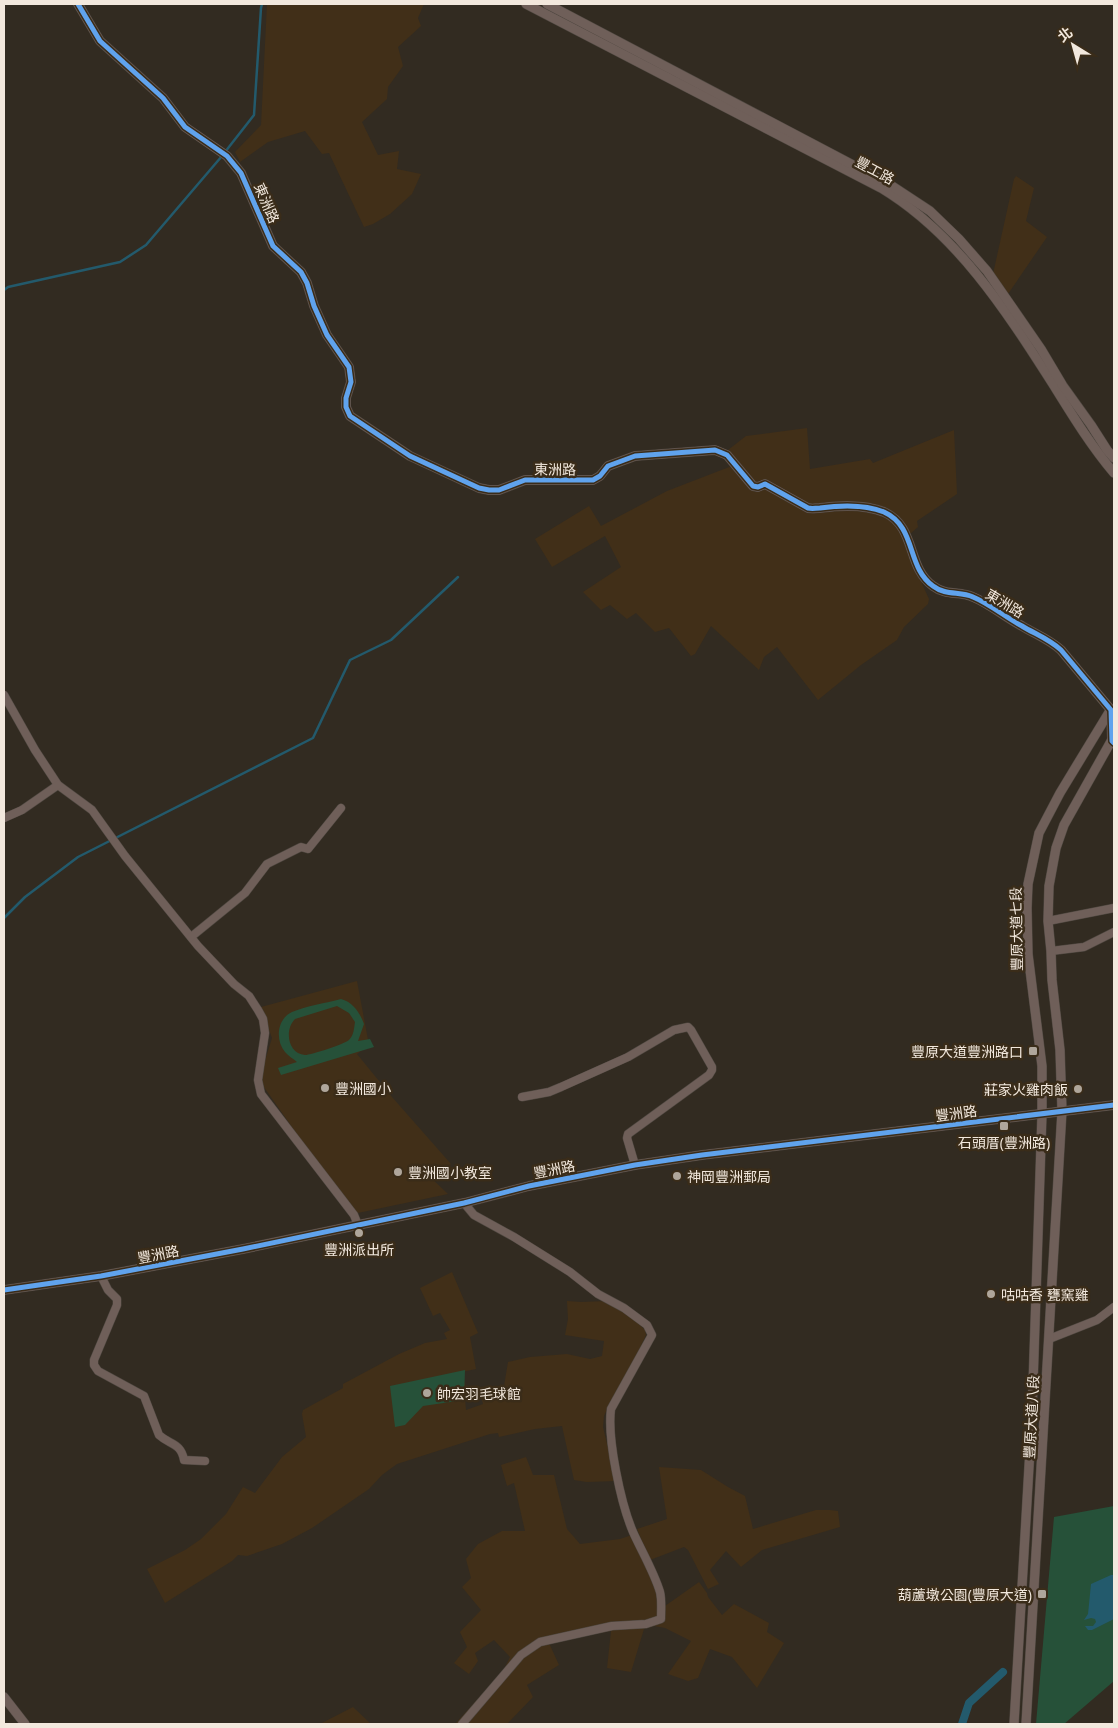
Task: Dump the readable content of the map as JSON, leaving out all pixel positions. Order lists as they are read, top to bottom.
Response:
{
  "streets": {
    "street": [
      "豐工路",
      "東洲路",
      "豐原大道七段",
      "豐洲路",
      "豐原大道八段"
    ]
  },
  "crossings": [
    ["東洲路", "豐原大道七段"],
    ["豐原大道七段", "豐洲路"],
    ["豐原大道七段", "豐原大道八段"],
    ["豐洲路", "豐原大道八段"]
  ],
  "places": {
    "transit": ["豐原大道豐洲路口", "石頭厝(豐洲路)", "葫蘆墩公園(豐原大道)"],
    "other": [
      "豐洲國小",
      "莊家火雞肉飯",
      "豐洲國小教室",
      "神岡豐洲郵局",
      "豐洲派出所",
      "咕咕香 甕窯雞",
      "帥宏羽毛球館"
    ]
  },
  "north": "top left"
}
